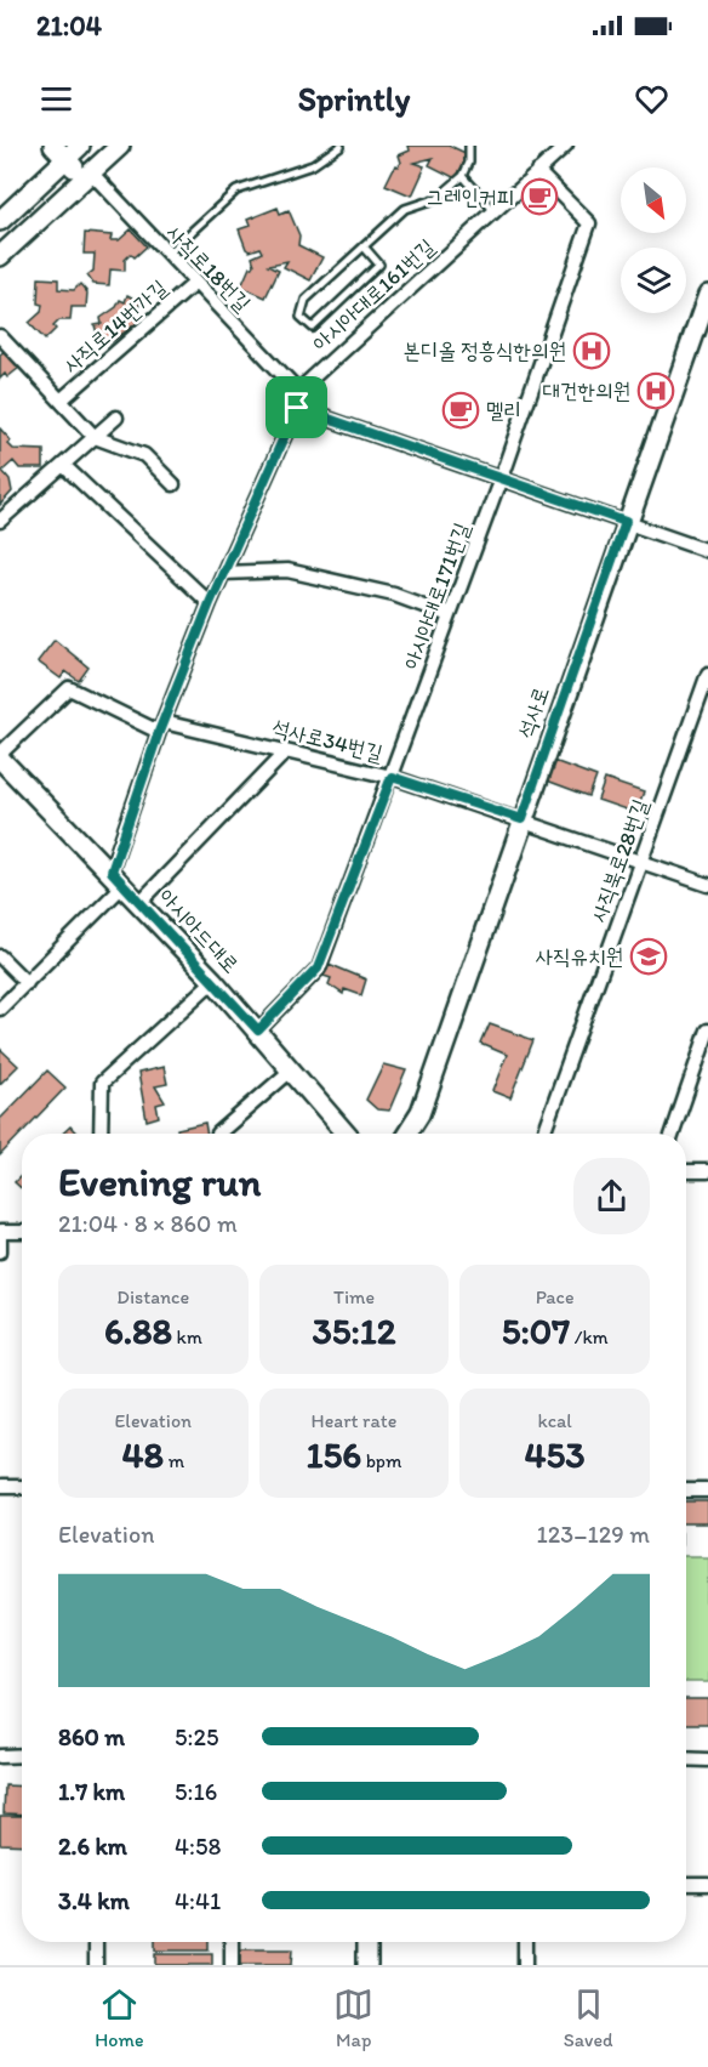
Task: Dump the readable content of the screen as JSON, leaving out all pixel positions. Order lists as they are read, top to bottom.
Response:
{
  "streets": {
    "main road": ["석사로", "아시아드대로"],
    "street": [
      "사직로18번길",
      "아시아대로161번길",
      "사직로14번가길",
      "아시아대로171번길",
      "석사로34번길",
      "사직북로28번길"
    ]
  },
  "crossings": [
    ["사직로18번길", "아시아대로161번길"],
    ["사직로18번길", "사직로14번가길"],
    ["아시아대로161번길", "아시아대로171번길"],
    ["아시아대로171번길", "석사로34번길"],
    ["아시아대로171번길", "아시아드대로"],
    ["석사로", "석사로34번길"],
    ["석사로34번길", "사직북로28번길"],
    ["석사로34번길", "아시아드대로"]
  ],
  "places": {
    "cafe": ["그레인커피", "멜리"],
    "hospital": ["본디올 정흥식한의원", "대건한의원"],
    "school or university": ["사직유치원"]
  },
  "north": "bottom right",
  "page": {
    "status": "21:04",
    "header": "Sprintly",
    "heading": ["Evening run", "21:04 · 8 × 860 m"],
    "stats": [
      ["Distance", "6.88 km"],
      ["Time", "35:12"],
      ["Pace", "5:07 /km"],
      ["Elevation", "48 m"],
      ["Heart rate", "156 bpm"],
      ["kcal", "453"]
    ],
    "chart": ["Elevation", "123–129 m"],
    "list": [
      {
        "name": "860 m",
        "note": "5:25"
      },
      {
        "name": "1.7 km",
        "note": "5:16"
      },
      {
        "name": "2.6 km",
        "note": "4:58"
      },
      {
        "name": "3.4 km",
        "note": "4:41"
      }
    ],
    "tabs": ["Home", "Map", "Saved"]
  }
}
